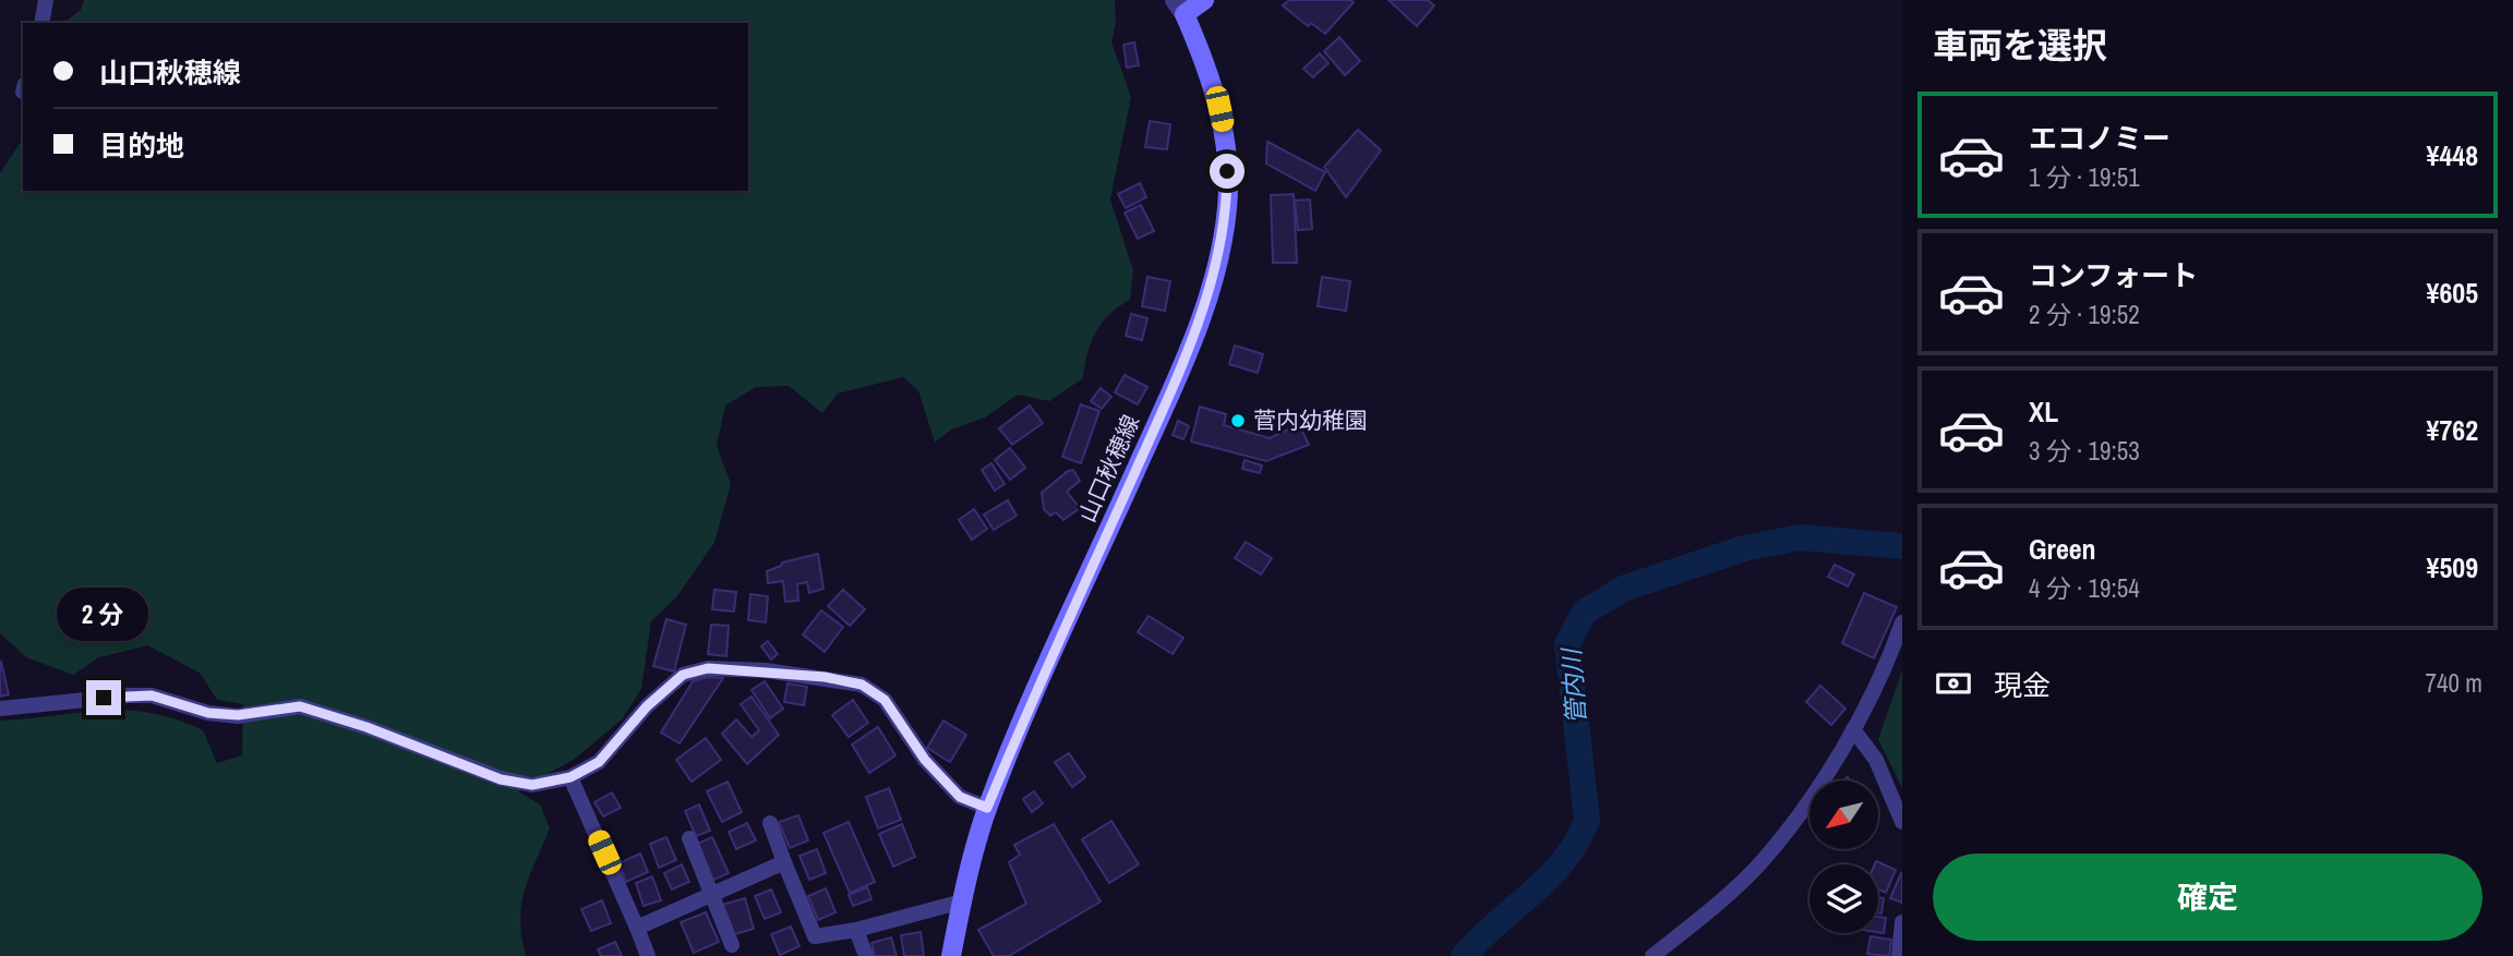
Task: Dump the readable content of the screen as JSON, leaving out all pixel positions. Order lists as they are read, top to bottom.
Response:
{
  "streets": {
    "main road": ["山口秋穂線"]
  },
  "water": ["管内川"],
  "places": ["菅内幼稚園"],
  "north": "bottom left",
  "page": {
    "heading": "車両を選択",
    "banner": ["山口秋穂線", "目的地"],
    "list": [
      {
        "name": "エコノミー",
        "note": "1 分 · 19:51",
        "value": "¥448"
      },
      {
        "name": "コンフォート",
        "note": "2 分 · 19:52",
        "value": "¥605"
      },
      {
        "name": "XL",
        "note": "3 分 · 19:53",
        "value": "¥762"
      },
      {
        "name": "Green",
        "note": "4 分 · 19:54",
        "value": "¥509"
      }
    ],
    "bubble": "2 分",
    "pay": ["現金", "740 m"],
    "buttons": "確定"
  }
}
